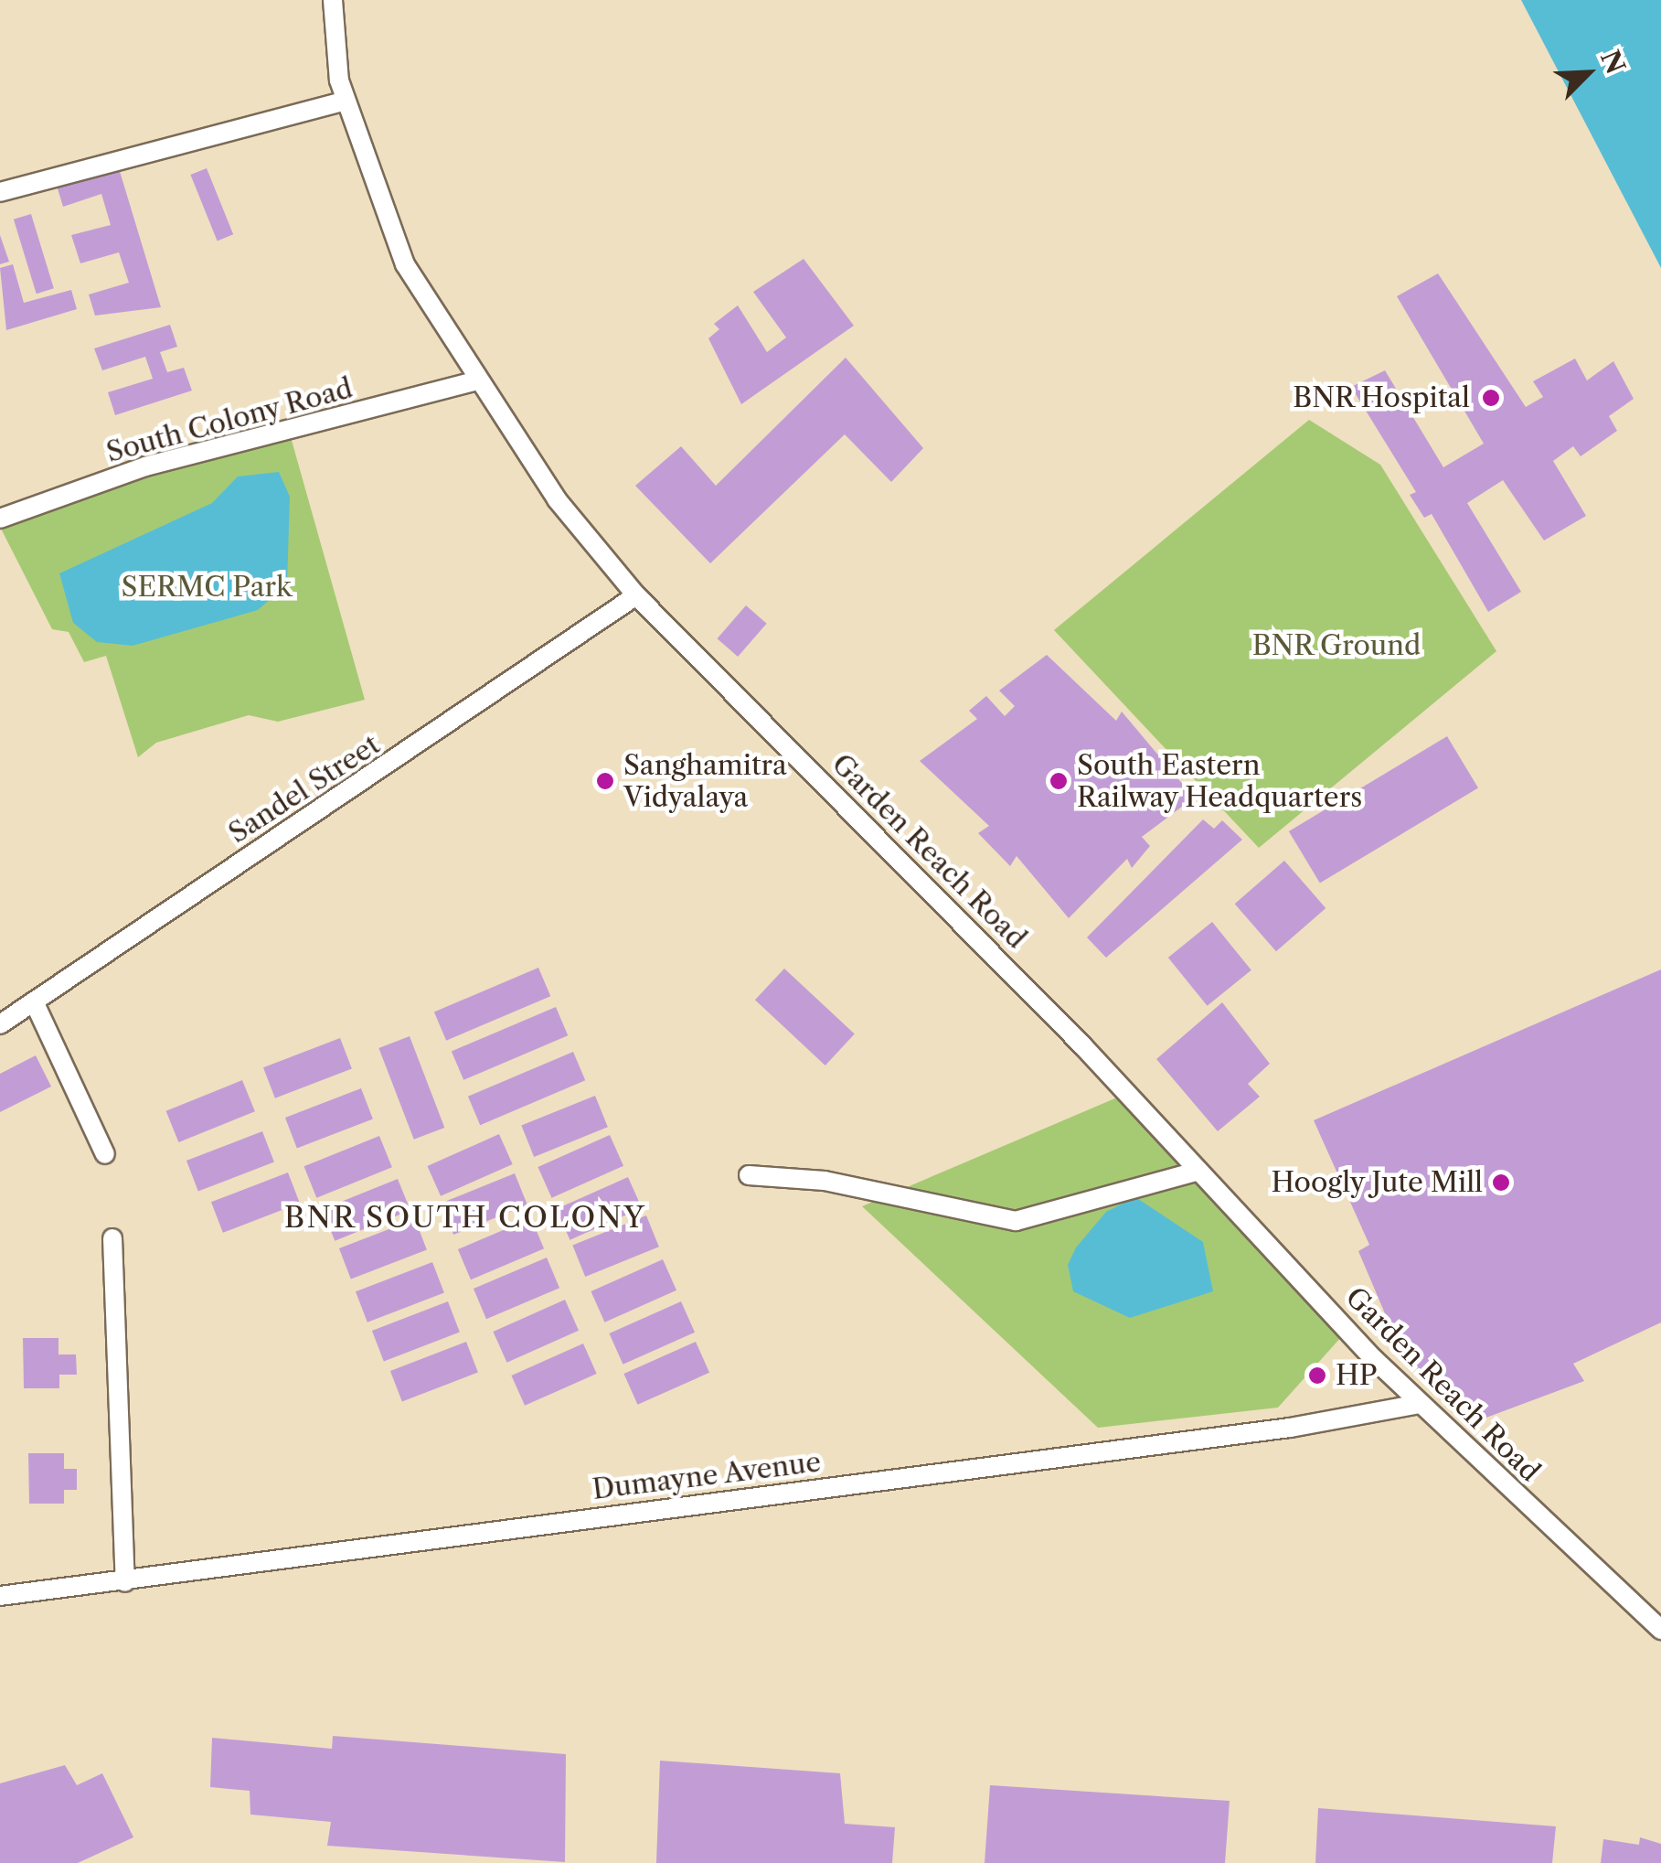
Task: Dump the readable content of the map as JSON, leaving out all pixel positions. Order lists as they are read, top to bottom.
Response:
{
  "streets": {
    "street": [
      "South Colony Road",
      "Sandel Street",
      "Garden Reach Road",
      "Dumayne Avenue"
    ]
  },
  "crossings": [
    ["South Colony Road", "Garden Reach Road"],
    ["Sandel Street", "Garden Reach Road"],
    ["Garden Reach Road", "Dumayne Avenue"]
  ],
  "districts": ["BNR SOUTH COLONY"],
  "parks": ["SERMC Park", "BNR Ground"],
  "places": [
    "BNR Hospital",
    "Sanghamitra Vidyalaya",
    "South Eastern Railway Headquarters",
    "Hoogly Jute Mill",
    "HP"
  ],
  "north": "top right"
}
